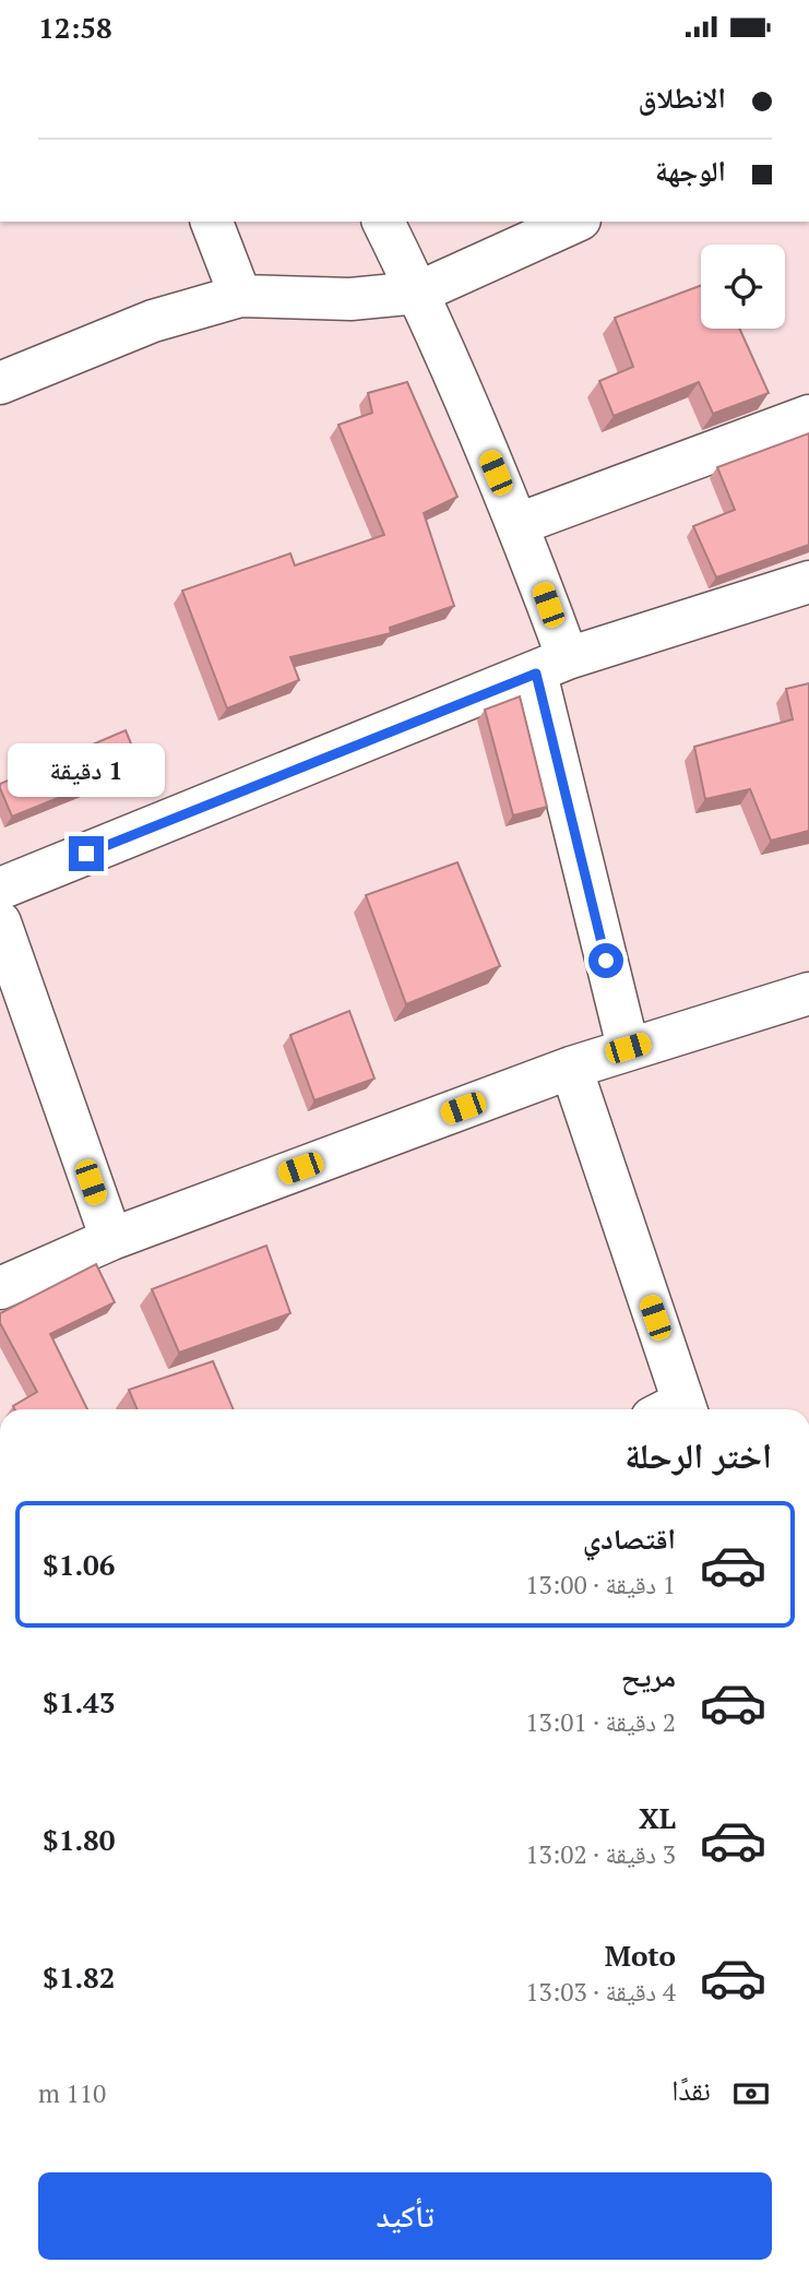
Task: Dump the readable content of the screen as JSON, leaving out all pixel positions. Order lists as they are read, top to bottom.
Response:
{
  "page": {
    "status": "12:58",
    "banner": ["الانطلاق", "الوجهة"],
    "bubble": "1 دقيقة",
    "heading": "اختر الرحلة",
    "list": [
      {
        "name": "اقتصادي",
        "note": "1 دقيقة · 13:00",
        "value": "$1.06"
      },
      {
        "name": "مريح",
        "note": "2 دقيقة · 13:01",
        "value": "$1.43"
      },
      {
        "name": "XL",
        "note": "3 دقيقة · 13:02",
        "value": "$1.80"
      },
      {
        "name": "Moto",
        "note": "4 دقيقة · 13:03",
        "value": "$1.82"
      }
    ],
    "pay": ["نقدًا", "110 m"],
    "buttons": "تأكيد"
  }
}
